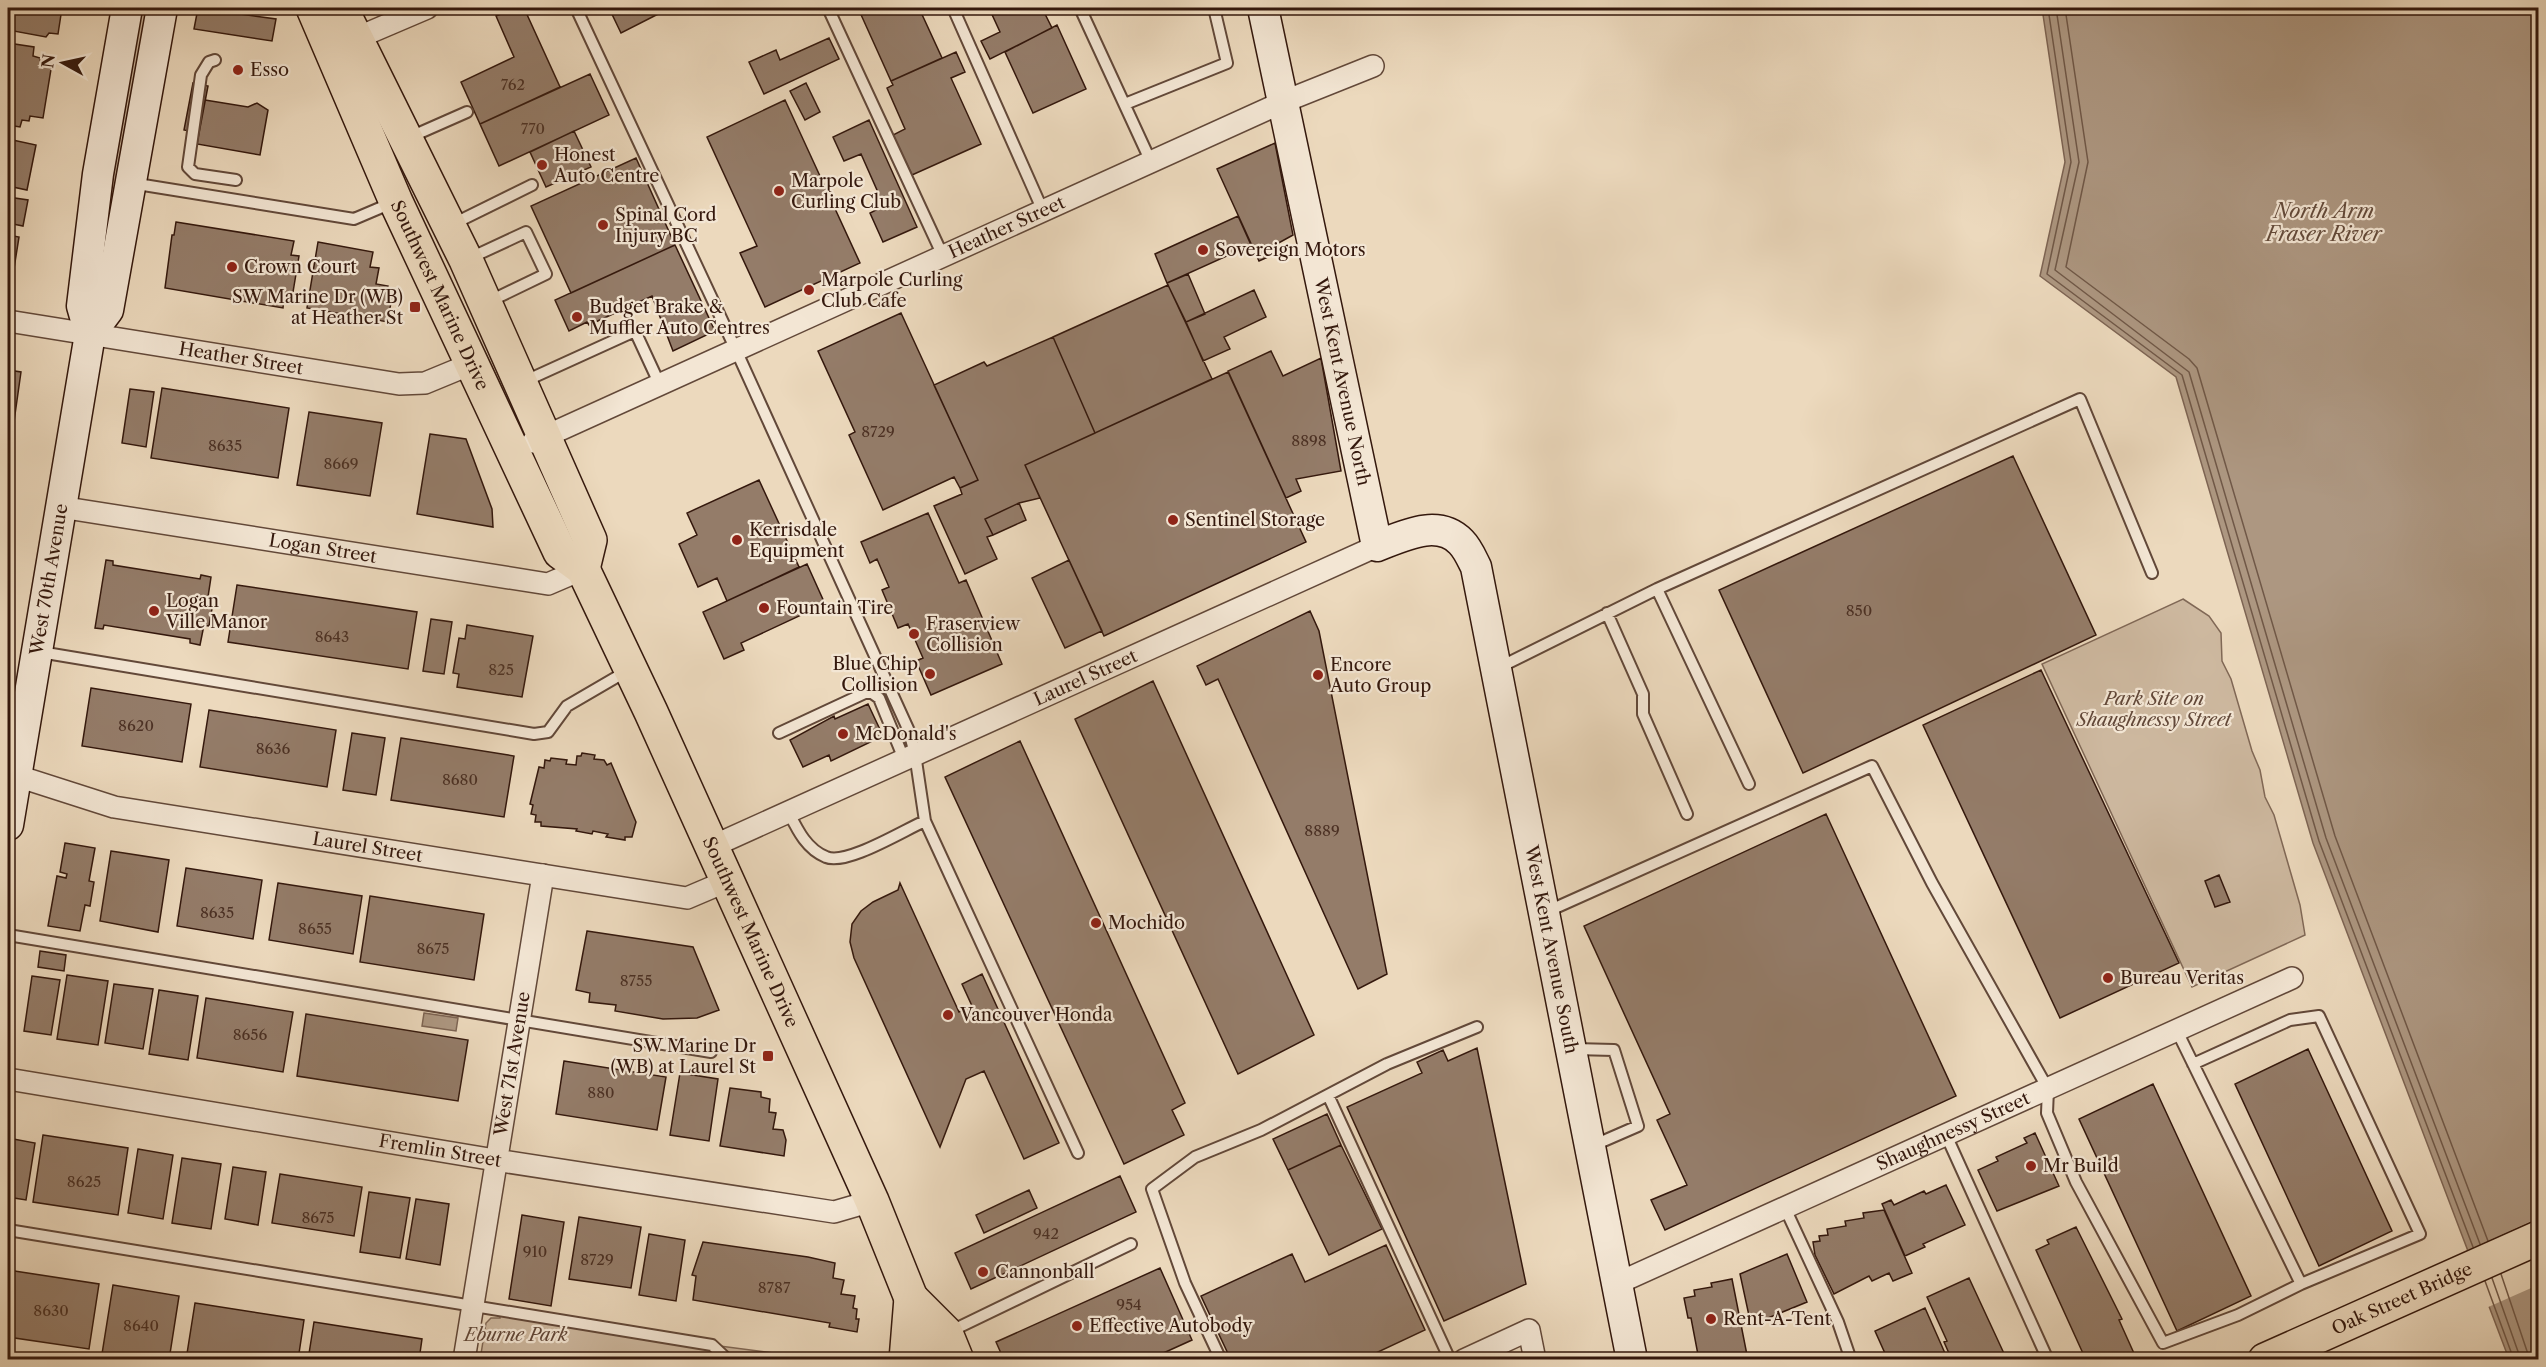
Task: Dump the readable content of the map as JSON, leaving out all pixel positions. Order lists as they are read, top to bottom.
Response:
{
  "streets": {
    "main road": ["Southwest Marine Drive", "Oak Street Bridge"],
    "street": [
      "Heather Street",
      "West Kent Avenue North",
      "Logan Street",
      "West 70th Avenue",
      "Laurel Street",
      "West Kent Avenue South",
      "West 71st Avenue",
      "Shaughnessy Street",
      "Fremlin Street"
    ]
  },
  "crossings": [
    ["Heather Street", "Southwest Marine Drive"],
    ["Heather Street", "West Kent Avenue North"],
    ["Heather Street", "West 70th Avenue"],
    ["Southwest Marine Drive", "Logan Street"],
    ["Southwest Marine Drive", "Laurel Street"],
    ["Southwest Marine Drive", "Fremlin Street"],
    ["West Kent Avenue North", "Laurel Street"],
    ["Logan Street", "West 70th Avenue"],
    ["West 70th Avenue", "Laurel Street"],
    ["Laurel Street", "West Kent Avenue South"],
    ["Laurel Street", "West 71st Avenue"],
    ["West Kent Avenue South", "Shaughnessy Street"],
    ["West 71st Avenue", "Fremlin Street"]
  ],
  "water": ["North Arm Fraser River"],
  "parks": ["Park Site on Shaughnessy Street", "Eburne Park"],
  "places": {
    "other": [
      "Esso",
      "Honest Auto Centre",
      "Marpole Curling Club",
      "Spinal Cord Injury BC",
      "Sovereign Motors",
      "Crown Court",
      "Marpole Curling Club Cafe",
      "Budget Brake & Muffler Auto Centres",
      "Sentinel Storage",
      "Kerrisdale Equipment",
      "Fountain Tire",
      "Logan Ville Manor",
      "Fraserview Collision",
      "Blue Chip Collision",
      "Encore Auto Group",
      "McDonald's",
      "Mochido",
      "Bureau Veritas",
      "Vancouver Honda",
      "Mr Build",
      "Cannonball",
      "Rent-A-Tent",
      "Effective Autobody"
    ],
    "transit": ["SW Marine Dr (WB) at Heather St", "SW Marine Dr (WB) at Laurel St"]
  },
  "house_numbers": [
    "762",
    "770",
    "8729",
    "8898",
    "8635",
    "8669",
    "850",
    "8643",
    "825",
    "8620",
    "8636",
    "8680",
    "8889",
    "8635",
    "8655",
    "8675",
    "8755",
    "8656",
    "880",
    "8625",
    "8675",
    "942",
    "910",
    "8729",
    "8787",
    "954",
    "8630",
    "8640"
  ],
  "north": "left"
}
